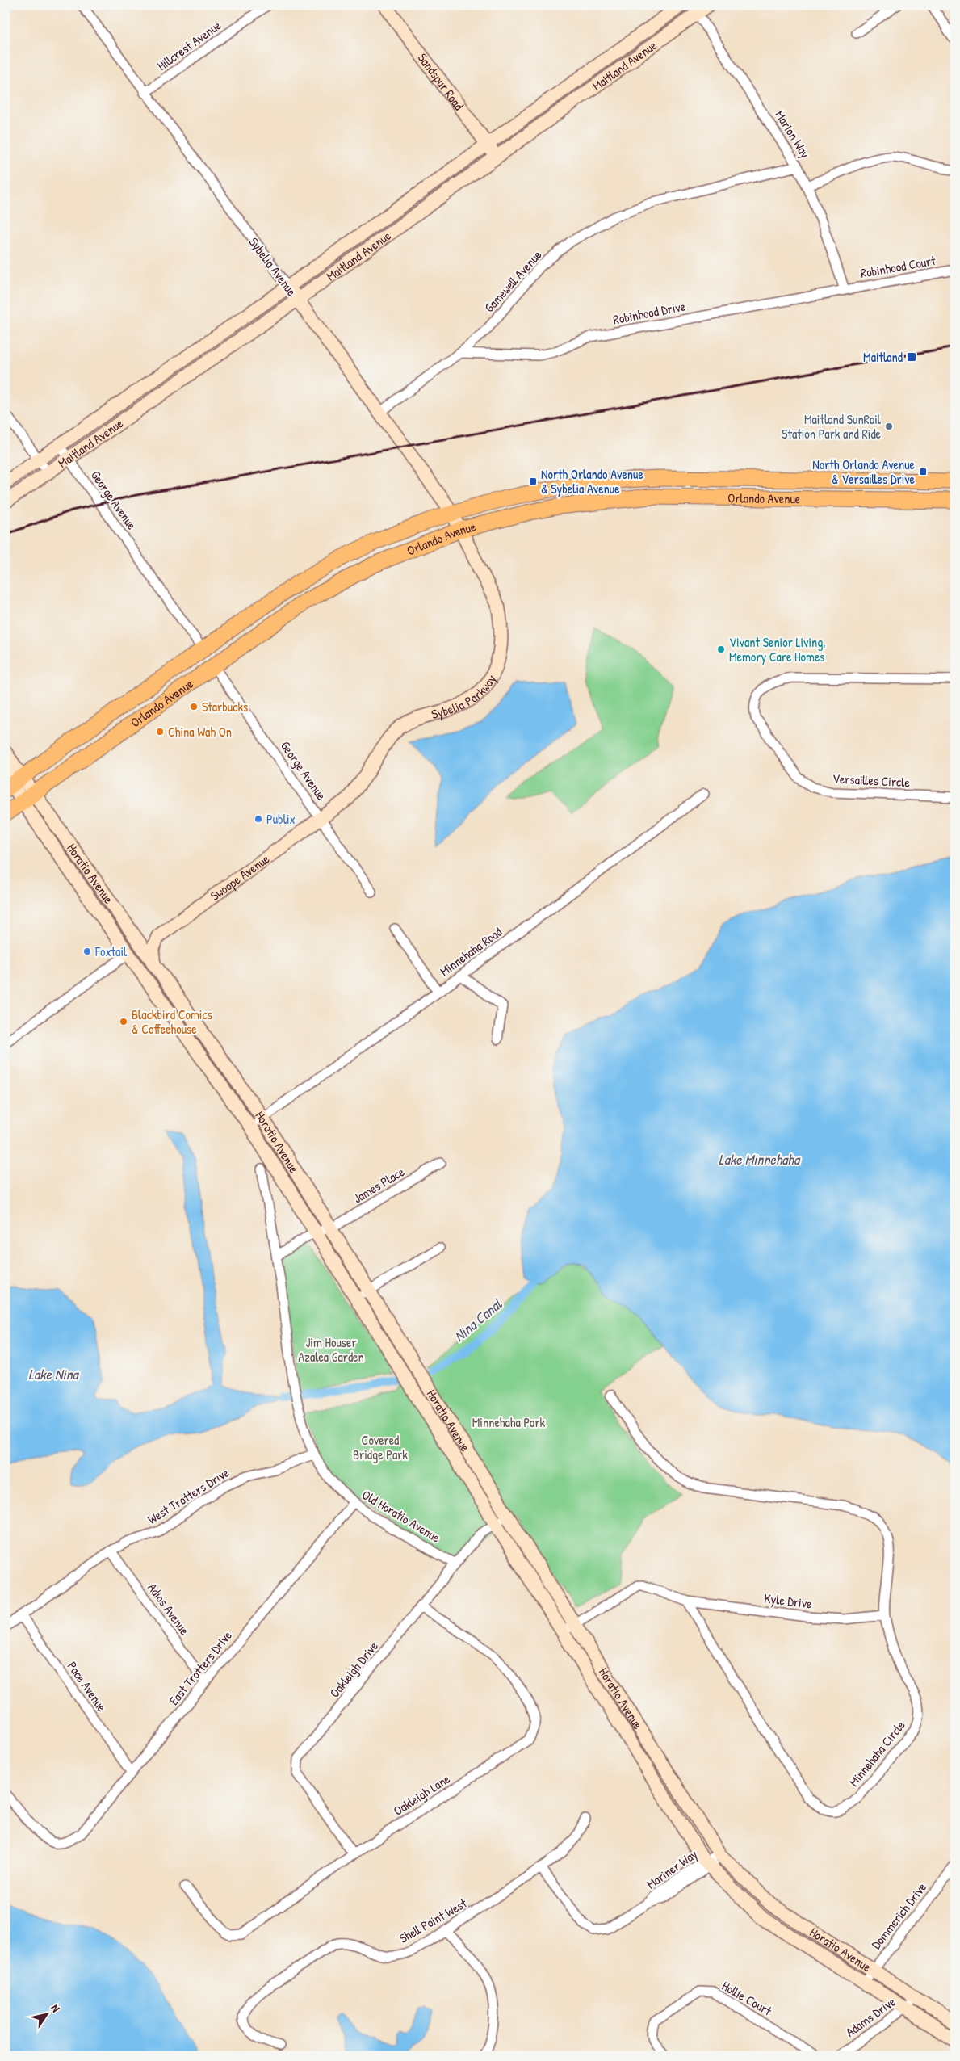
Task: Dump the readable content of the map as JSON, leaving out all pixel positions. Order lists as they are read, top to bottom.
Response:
{
  "streets": {
    "main road": [
      "Maitland Avenue",
      "Sandspur Road",
      "Sybelia Avenue",
      "Orlando Avenue",
      "Sybelia Parkway",
      "Horatio Avenue",
      "Swoope Avenue"
    ],
    "street": [
      "Hillcrest Avenue",
      "Marion Way",
      "Robinhood Court",
      "Gamewell Avenue",
      "Robinhood Drive",
      "George Avenue",
      "Versailles Circle",
      "Minnehaha Road",
      "James Place",
      "West Trotters Drive",
      "Old Horatio Avenue",
      "Kyle Drive",
      "Adios Avenue",
      "East Trotters Drive",
      "Oakleigh Drive",
      "Pace Avenue",
      "Minnehaha Circle",
      "Oakleigh Lane",
      "Mariner Way",
      "Dommerich Drive",
      "Shell Point West",
      "Hollie Court",
      "Adams Drive"
    ]
  },
  "crossings": [
    ["Hillcrest Avenue", "Sybelia Avenue"],
    ["Maitland Avenue", "Sandspur Road"],
    ["Maitland Avenue", "Marion Way"],
    ["Maitland Avenue", "Sybelia Avenue"],
    ["Maitland Avenue", "George Avenue"],
    ["Marion Way", "Robinhood Court"],
    ["Marion Way", "Gamewell Avenue"],
    ["Marion Way", "Robinhood Drive"],
    ["Sybelia Avenue", "Gamewell Avenue"],
    ["Sybelia Avenue", "Orlando Avenue"],
    ["Sybelia Avenue", "Sybelia Parkway"],
    ["Robinhood Court", "Robinhood Drive"],
    ["Gamewell Avenue", "Robinhood Drive"],
    ["Orlando Avenue", "George Avenue"],
    ["Orlando Avenue", "Sybelia Parkway"],
    ["Orlando Avenue", "Horatio Avenue"],
    ["George Avenue", "Sybelia Parkway"],
    ["George Avenue", "Swoope Avenue"],
    ["Sybelia Parkway", "Swoope Avenue"],
    ["Horatio Avenue", "Minnehaha Road"],
    ["Horatio Avenue", "James Place"],
    ["Horatio Avenue", "Oakleigh Drive"],
    ["Horatio Avenue", "Mariner Way"],
    ["Horatio Avenue", "Dommerich Drive"],
    ["Horatio Avenue", "Adams Drive"],
    ["West Trotters Drive", "Old Horatio Avenue"],
    ["West Trotters Drive", "Adios Avenue"],
    ["West Trotters Drive", "Pace Avenue"],
    ["Old Horatio Avenue", "East Trotters Drive"],
    ["Old Horatio Avenue", "Oakleigh Drive"],
    ["Kyle Drive", "Minnehaha Circle"],
    ["Adios Avenue", "East Trotters Drive"],
    ["East Trotters Drive", "Pace Avenue"],
    ["Oakleigh Drive", "Oakleigh Lane"],
    ["Mariner Way", "Shell Point West"]
  ],
  "water": ["Lake Minnehaha", "Nina Canal", "Lake Nina"],
  "parks": ["Jim Houser Azalea Garden", "Minnehaha Park", "Covered Bridge Park"],
  "places": {
    "transit": ["Maitland", "North Orlando Avenue & Versailles Drive", "North Orlando Avenue & Sybelia Avenue"],
    "other": [
      "Maitland SunRail Station Park and Ride",
      "Vivant Senior Living, Memory Care Homes",
      "Starbucks",
      "China Wah On",
      "Publix",
      "Foxtail",
      "Blackbird Comics & Coffeehouse"
    ]
  },
  "north": "top right"
}
